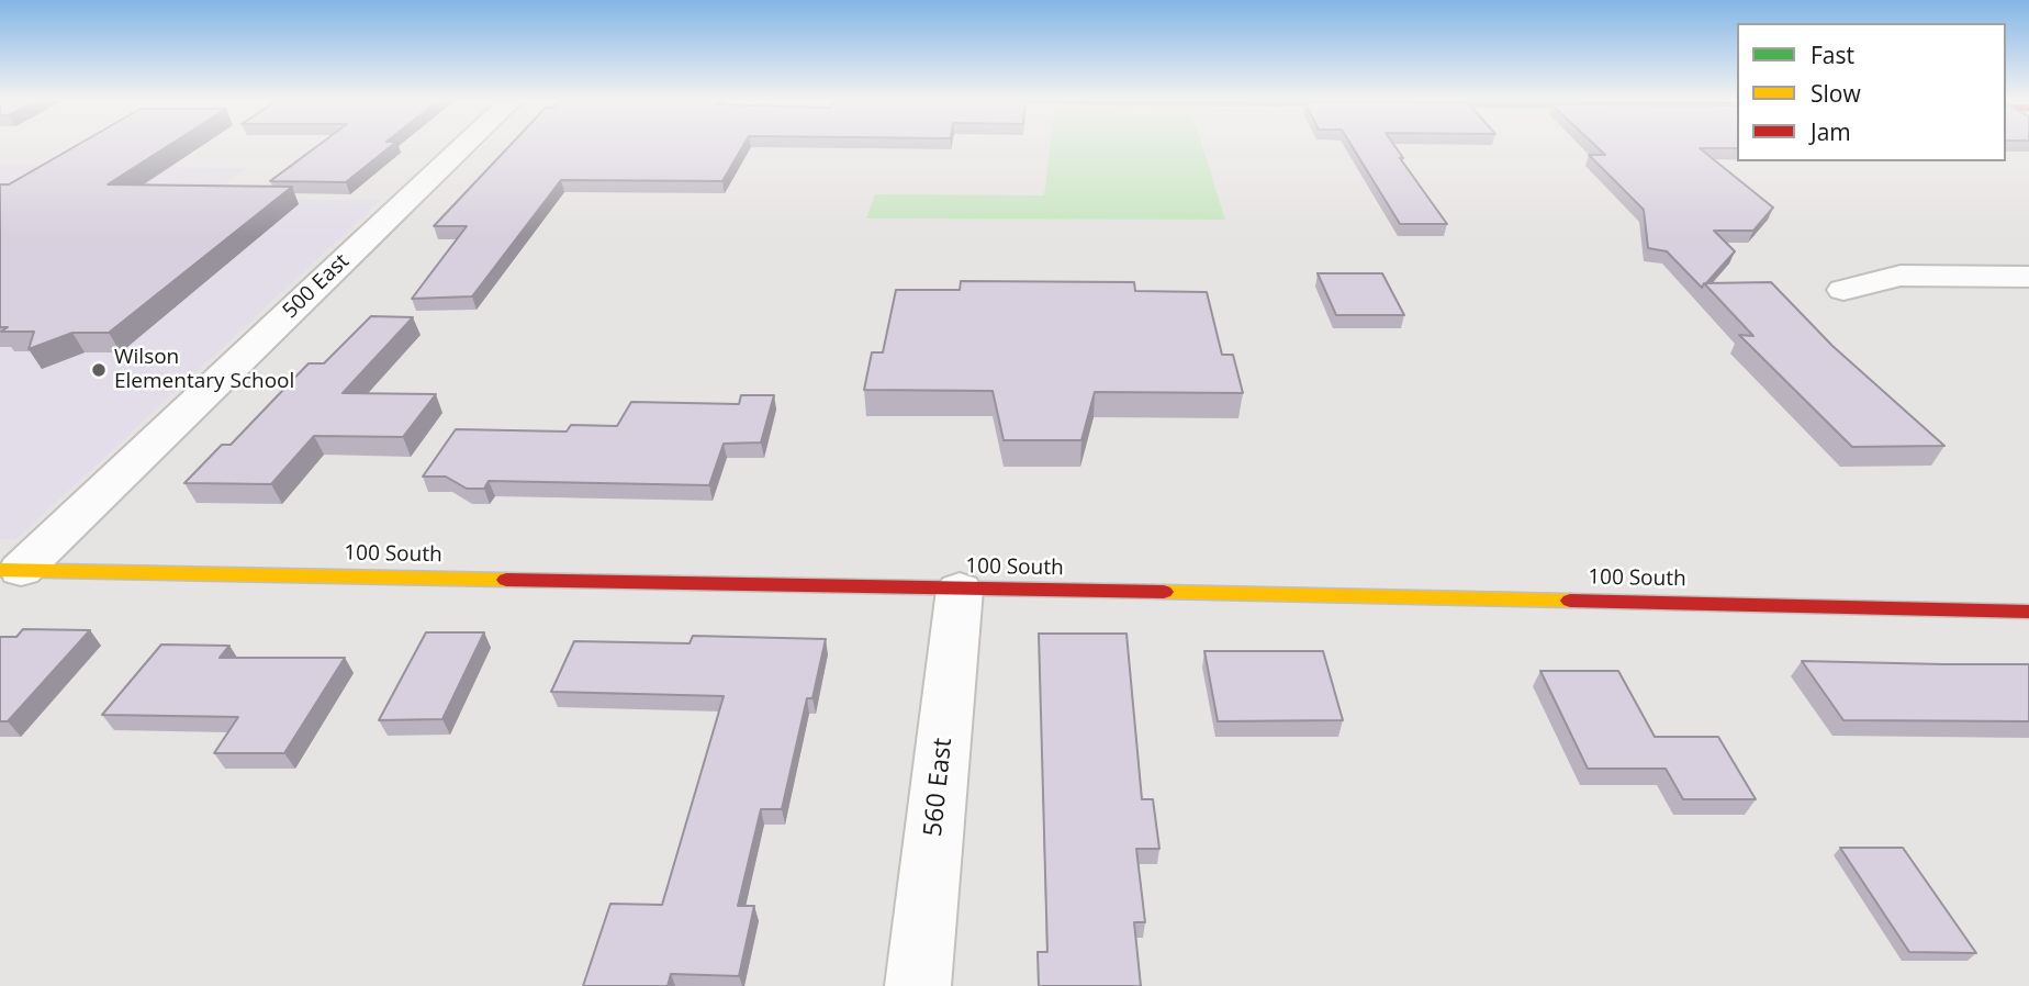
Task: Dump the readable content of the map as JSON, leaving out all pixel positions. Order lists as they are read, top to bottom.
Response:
{
  "streets": {
    "street": ["500 East", "100 South", "560 East"]
  },
  "crossings": [
    ["500 East", "100 South"],
    ["100 South", "560 East"]
  ],
  "places": ["Wilson Elementary School"],
  "legend": ["Fast", "Slow", "Jam"]
}
